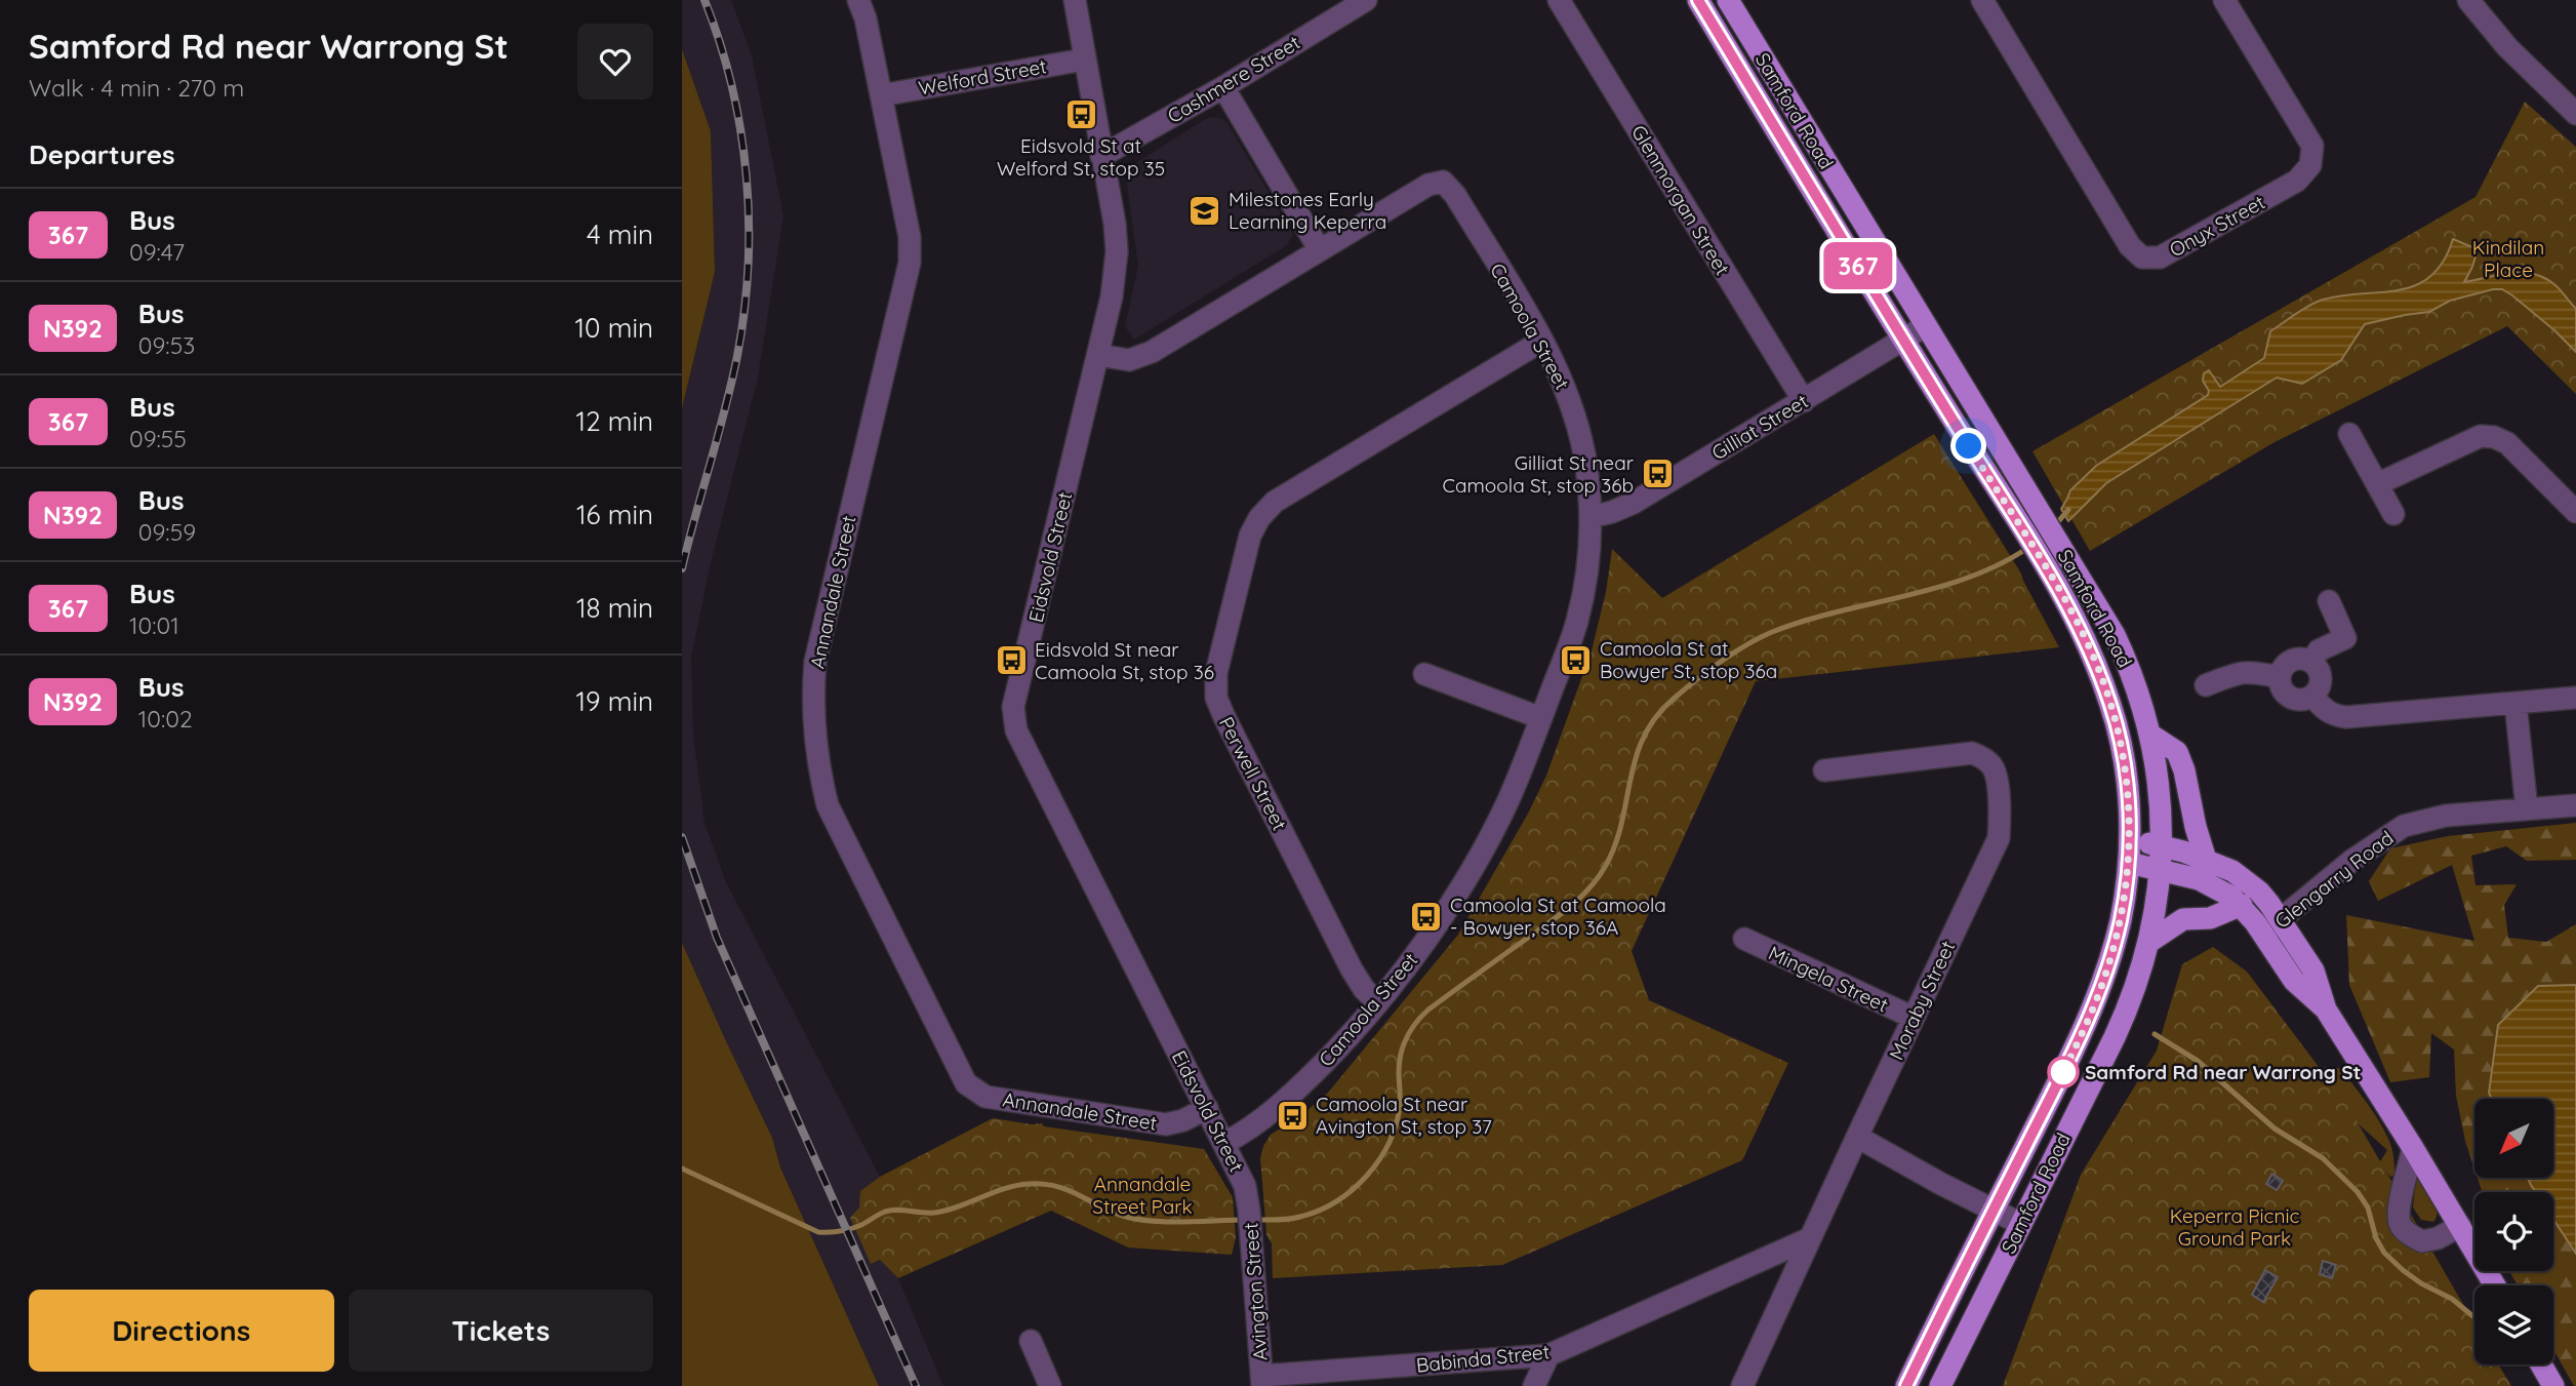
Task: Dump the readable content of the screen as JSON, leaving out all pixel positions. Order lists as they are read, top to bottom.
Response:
{
  "streets": {
    "main road": ["Samford Road"],
    "street": [
      "Welford Street",
      "Cashmere Street",
      "Glenmorgan Street",
      "Onyx Street",
      "Camoola Street",
      "Gilliat Street",
      "Eidsvold Street",
      "Annandale Street",
      "Perwell Street",
      "Glengarry Road",
      "Mingela Street",
      "Moraby Street",
      "Avington Street",
      "Babinda Street"
    ]
  },
  "crossings": [
    ["Welford Street", "Eidsvold Street"],
    ["Welford Street", "Annandale Street"],
    ["Cashmere Street", "Eidsvold Street"],
    ["Samford Road", "Gilliat Street"],
    ["Glenmorgan Street", "Gilliat Street"],
    ["Camoola Street", "Gilliat Street"],
    ["Camoola Street", "Eidsvold Street"],
    ["Camoola Street", "Perwell Street"],
    ["Eidsvold Street", "Annandale Street"],
    ["Eidsvold Street", "Avington Street"],
    ["Mingela Street", "Moraby Street"],
    ["Moraby Street", "Babinda Street"],
    ["Avington Street", "Babinda Street"]
  ],
  "parks": ["Kindilan Place", "Annandale Street Park", "Keperra Picnic Ground Park"],
  "places": {
    "bus stop": [
      "Eidsvold St at Welford St, stop 35",
      "Gilliat St near Camoola St, stop 36b",
      "Camoola St at Bowyer St, stop 36a",
      "Eidsvold St near Camoola St, stop 36",
      "Camoola St at Camoola - Bowyer, stop 36A",
      "Camoola St near Avington St, stop 37"
    ],
    "school or university": ["Milestones Early Learning Keperra"],
    "other": ["Samford Rd near Warrong St"]
  },
  "lines": ["bus line 367"],
  "north": "bottom left",
  "page": {
    "heading": [
      ["Samford Rd near Warrong St", "Walk · 4 min · 270 m"],
      "Departures"
    ],
    "on_map": "367",
    "list": [
      {
        "mark": "367",
        "name": "Bus",
        "note": "09:47",
        "value": "4 min"
      },
      {
        "mark": "N392",
        "name": "Bus",
        "note": "09:53",
        "value": "10 min"
      },
      {
        "mark": "367",
        "name": "Bus",
        "note": "09:55",
        "value": "12 min"
      },
      {
        "mark": "N392",
        "name": "Bus",
        "note": "09:59",
        "value": "16 min"
      },
      {
        "mark": "367",
        "name": "Bus",
        "note": "10:01",
        "value": "18 min"
      },
      {
        "mark": "N392",
        "name": "Bus",
        "note": "10:02",
        "value": "19 min"
      }
    ],
    "buttons": ["Directions", "Tickets"]
  }
}
